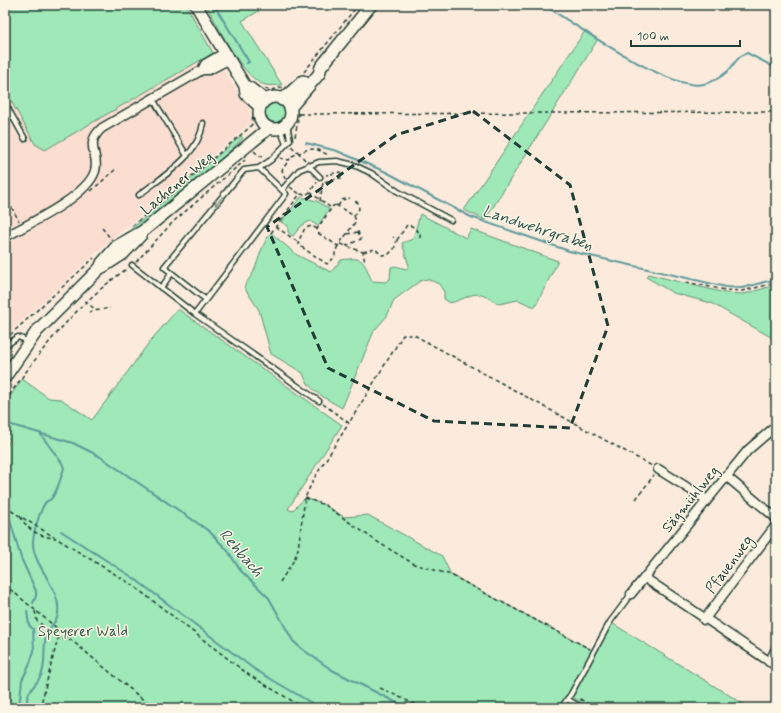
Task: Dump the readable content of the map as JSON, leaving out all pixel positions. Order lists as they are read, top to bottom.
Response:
{
  "streets": {
    "main road": ["Lachener Weg"],
    "street": ["Sägmühlweg", "Pfauenweg"]
  },
  "water": ["Landwehrgraben", "Rehbach"],
  "parks": ["Speyerer Wald"],
  "scale_bar": "100 m"
}
